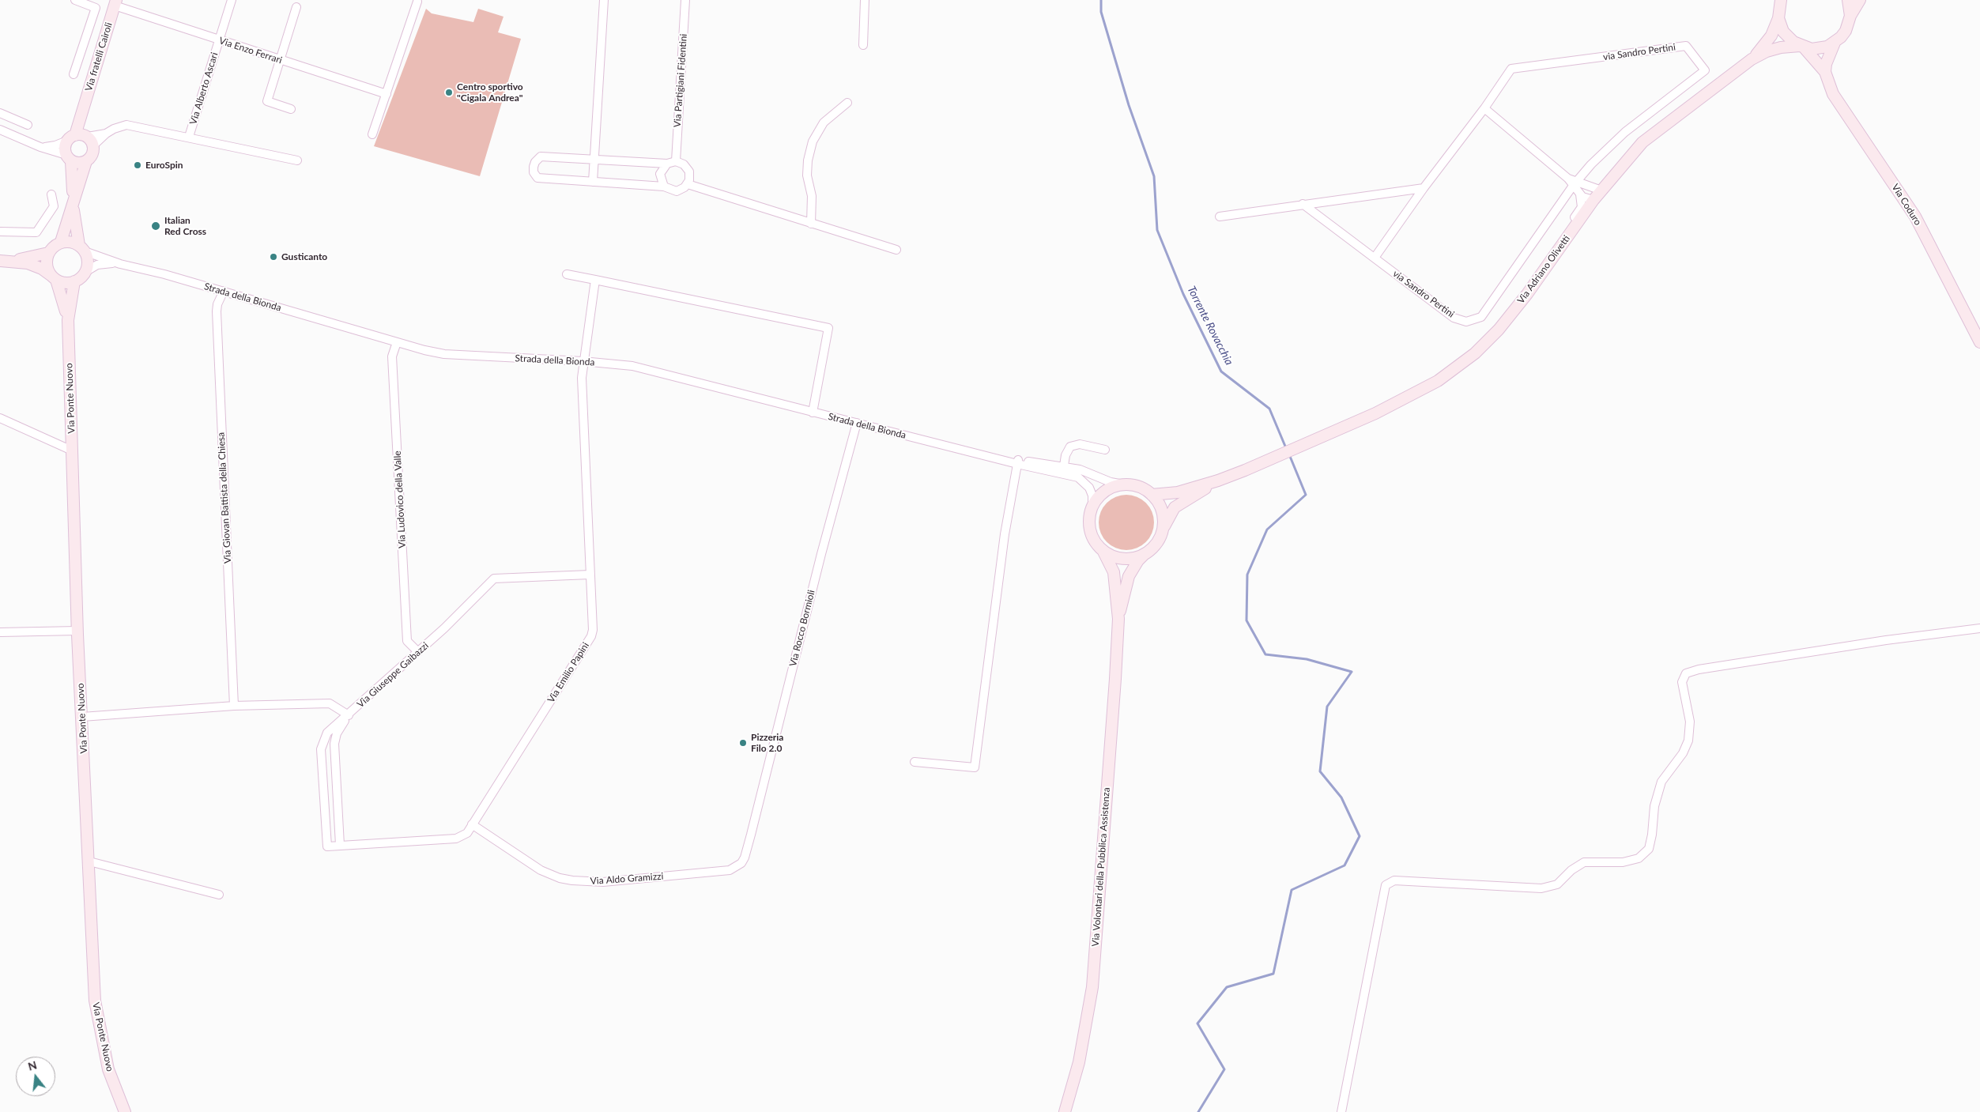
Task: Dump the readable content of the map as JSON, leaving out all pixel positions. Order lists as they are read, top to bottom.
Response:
{
  "streets": {
    "street": [
      "Via Enzo Ferrari",
      "via Sandro Pertini",
      "Via fratelli Cairoli",
      "Via Partigiani Fidentini",
      "Via Alberto Ascari",
      "Via Coduro",
      "Via Adriano Olivetti",
      "Strada della Bionda",
      "Via Ponte Nuovo",
      "Via Giovan Battista della Chiesa",
      "Via Ludovico della Valle",
      "Via Rocco Bormioli",
      "Via Emilio Papini",
      "Via Giuseppe Gaibazzi",
      "Via Volontari della Pubblica Assistenza",
      "Via Aldo Gramizzi"
    ]
  },
  "crossings": [
    ["Via Enzo Ferrari", "Via fratelli Cairoli"],
    ["Via Enzo Ferrari", "Via Alberto Ascari"],
    ["Strada della Bionda", "Via Ponte Nuovo"],
    ["Strada della Bionda", "Via Giovan Battista della Chiesa"],
    ["Strada della Bionda", "Via Ludovico della Valle"],
    ["Strada della Bionda", "Via Rocco Bormioli"],
    ["Strada della Bionda", "Via Emilio Papini"],
    ["Strada della Bionda", "Via Volontari della Pubblica Assistenza"],
    ["Via Ponte Nuovo", "Via Giuseppe Gaibazzi"],
    ["Via Giovan Battista della Chiesa", "Via Giuseppe Gaibazzi"],
    ["Via Ludovico della Valle", "Via Giuseppe Gaibazzi"],
    ["Via Rocco Bormioli", "Via Aldo Gramizzi"],
    ["Via Emilio Papini", "Via Giuseppe Gaibazzi"],
    ["Via Emilio Papini", "Via Aldo Gramizzi"]
  ],
  "water": ["Torrente Rovacchia"],
  "places": [
    "Centro sportivo \"Cigala Andrea\"",
    "EuroSpin",
    "Italian Red Cross",
    "Gusticanto",
    "Pizzeria Filo 2.0"
  ],
  "north": "top"
}
